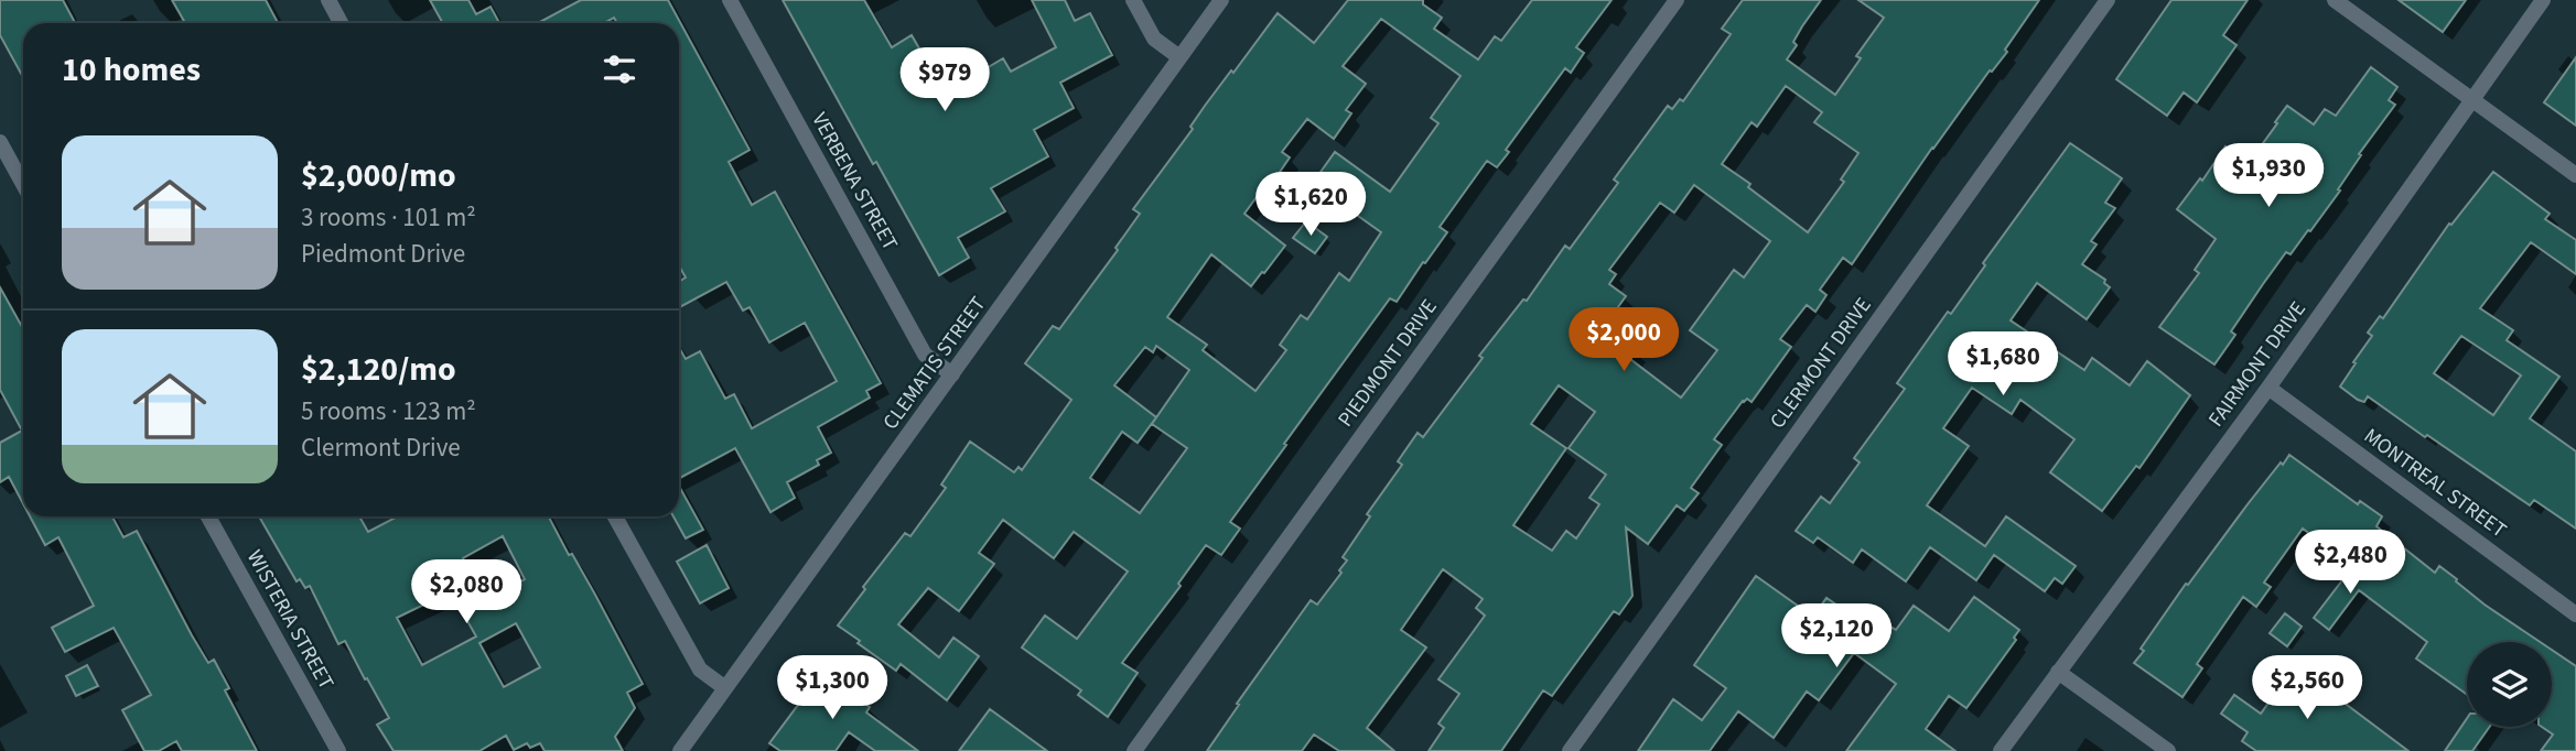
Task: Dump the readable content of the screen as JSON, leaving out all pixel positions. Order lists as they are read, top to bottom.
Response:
{
  "streets": {
    "street": [
      "VERBENA STREET",
      "CLEMATIS STREET",
      "PIEDMONT DRIVE",
      "CLERMONT DRIVE",
      "FAIRMONT DRIVE",
      "MONTREAL STREET",
      "WISTERIA STREET"
    ]
  },
  "crossings": [
    ["VERBENA STREET", "CLEMATIS STREET"],
    ["FAIRMONT DRIVE", "MONTREAL STREET"]
  ],
  "page": {
    "heading": "10 homes",
    "price": [
      "$979",
      "$1,930",
      "$1,620",
      "$2,000",
      "$1,680",
      "$2,480",
      "$2,080",
      "$2,120",
      "$1,300",
      "$2,560"
    ],
    "list": [
      {
        "name": "$2,000/mo",
        "note": "3 rooms · 101 m² · Piedmont Drive"
      },
      {
        "name": "$2,120/mo",
        "note": "5 rooms · 123 m² · Clermont Drive"
      }
    ]
  }
}
